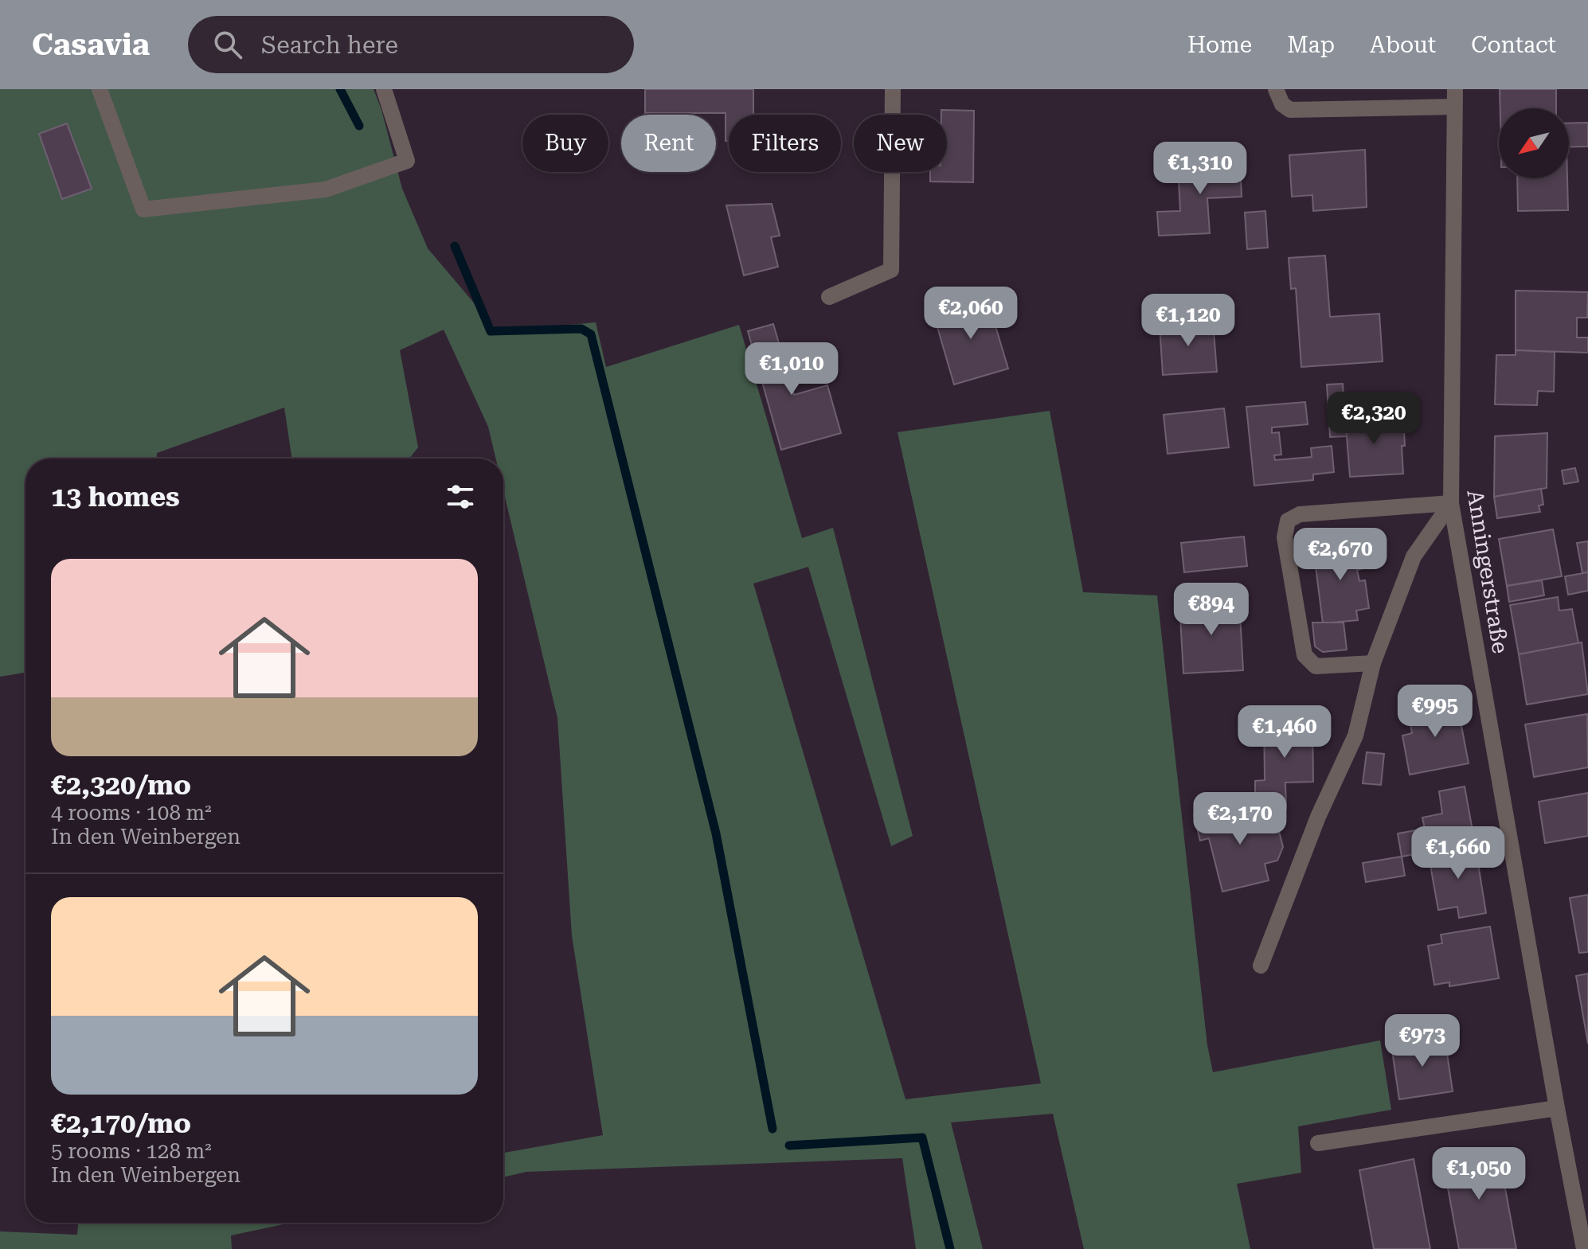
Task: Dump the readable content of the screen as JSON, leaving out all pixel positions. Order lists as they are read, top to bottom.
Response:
{
  "streets": {
    "street": ["Anningerstraße"]
  },
  "north": "bottom left",
  "page": {
    "header": "Casavia",
    "search": "Search here",
    "nav": [
      "Home",
      "Map",
      "About",
      "Contact"
    ],
    "chip": [
      "Buy",
      "Rent",
      "Filters",
      "New"
    ],
    "price": [
      "€1,310",
      "€2,060",
      "€1,120",
      "€1,010",
      "€2,320",
      "€2,670",
      "€894",
      "€995",
      "€1,460",
      "€2,170",
      "€1,660",
      "€973",
      "€1,050"
    ],
    "heading": "13 homes",
    "list": [
      {
        "name": "€2,320/mo",
        "note": "4 rooms · 108 m² · In den Weinbergen"
      },
      {
        "name": "€2,170/mo",
        "note": "5 rooms · 128 m² · In den Weinbergen"
      }
    ]
  }
}
